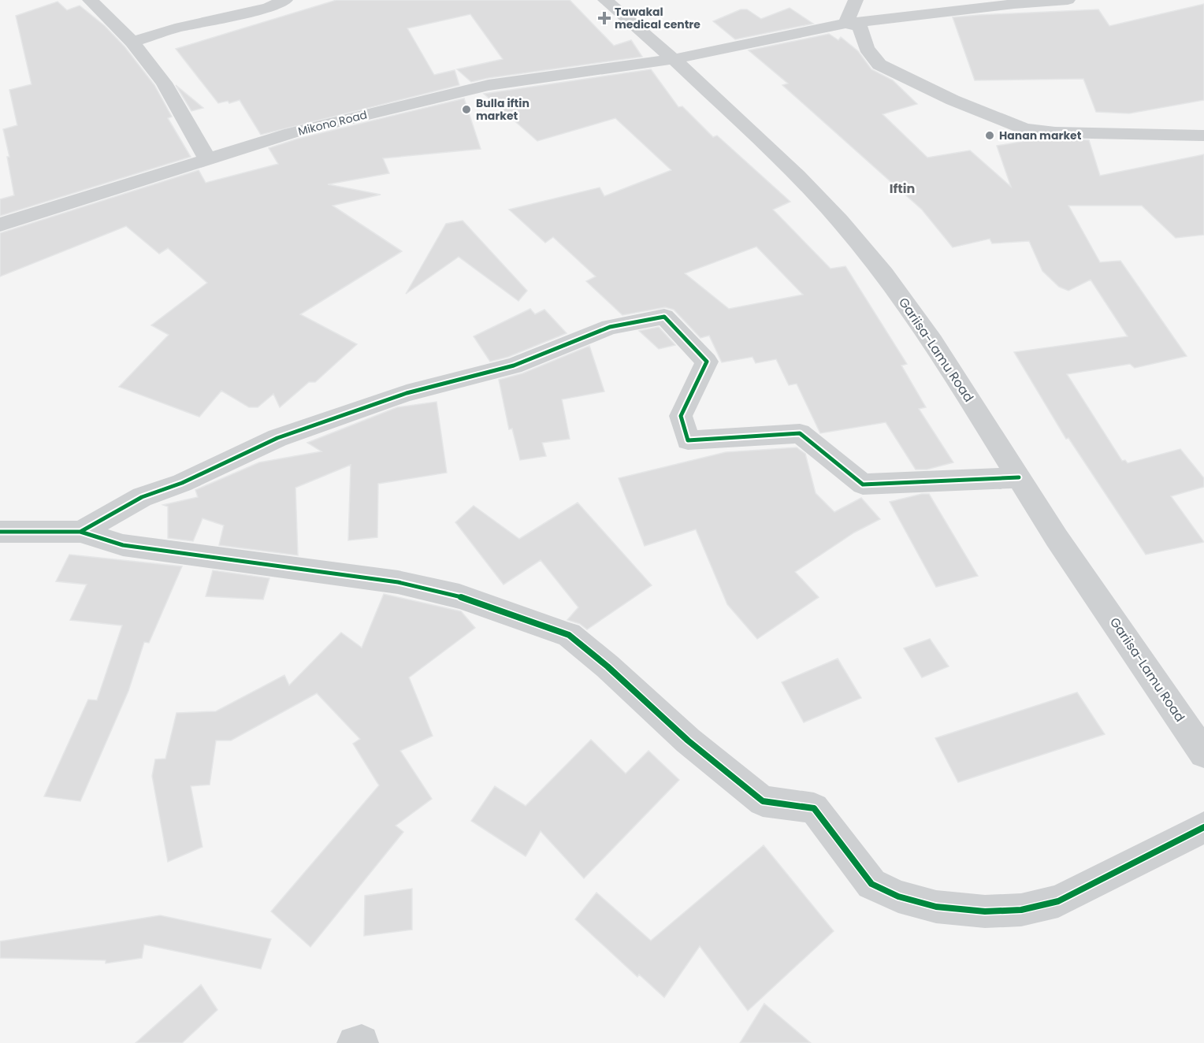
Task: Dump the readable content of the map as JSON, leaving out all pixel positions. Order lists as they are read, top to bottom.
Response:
{
  "streets": {
    "street": ["Mikono Road", "Gariisa-Lamu Road"]
  },
  "crossings": [
    ["Mikono Road", "Gariisa-Lamu Road"]
  ],
  "districts": ["Iftin"],
  "places": {
    "health": ["Tawakal medical centre"],
    "other": ["Bulla iftin market", "Hanan market"]
  }
}
